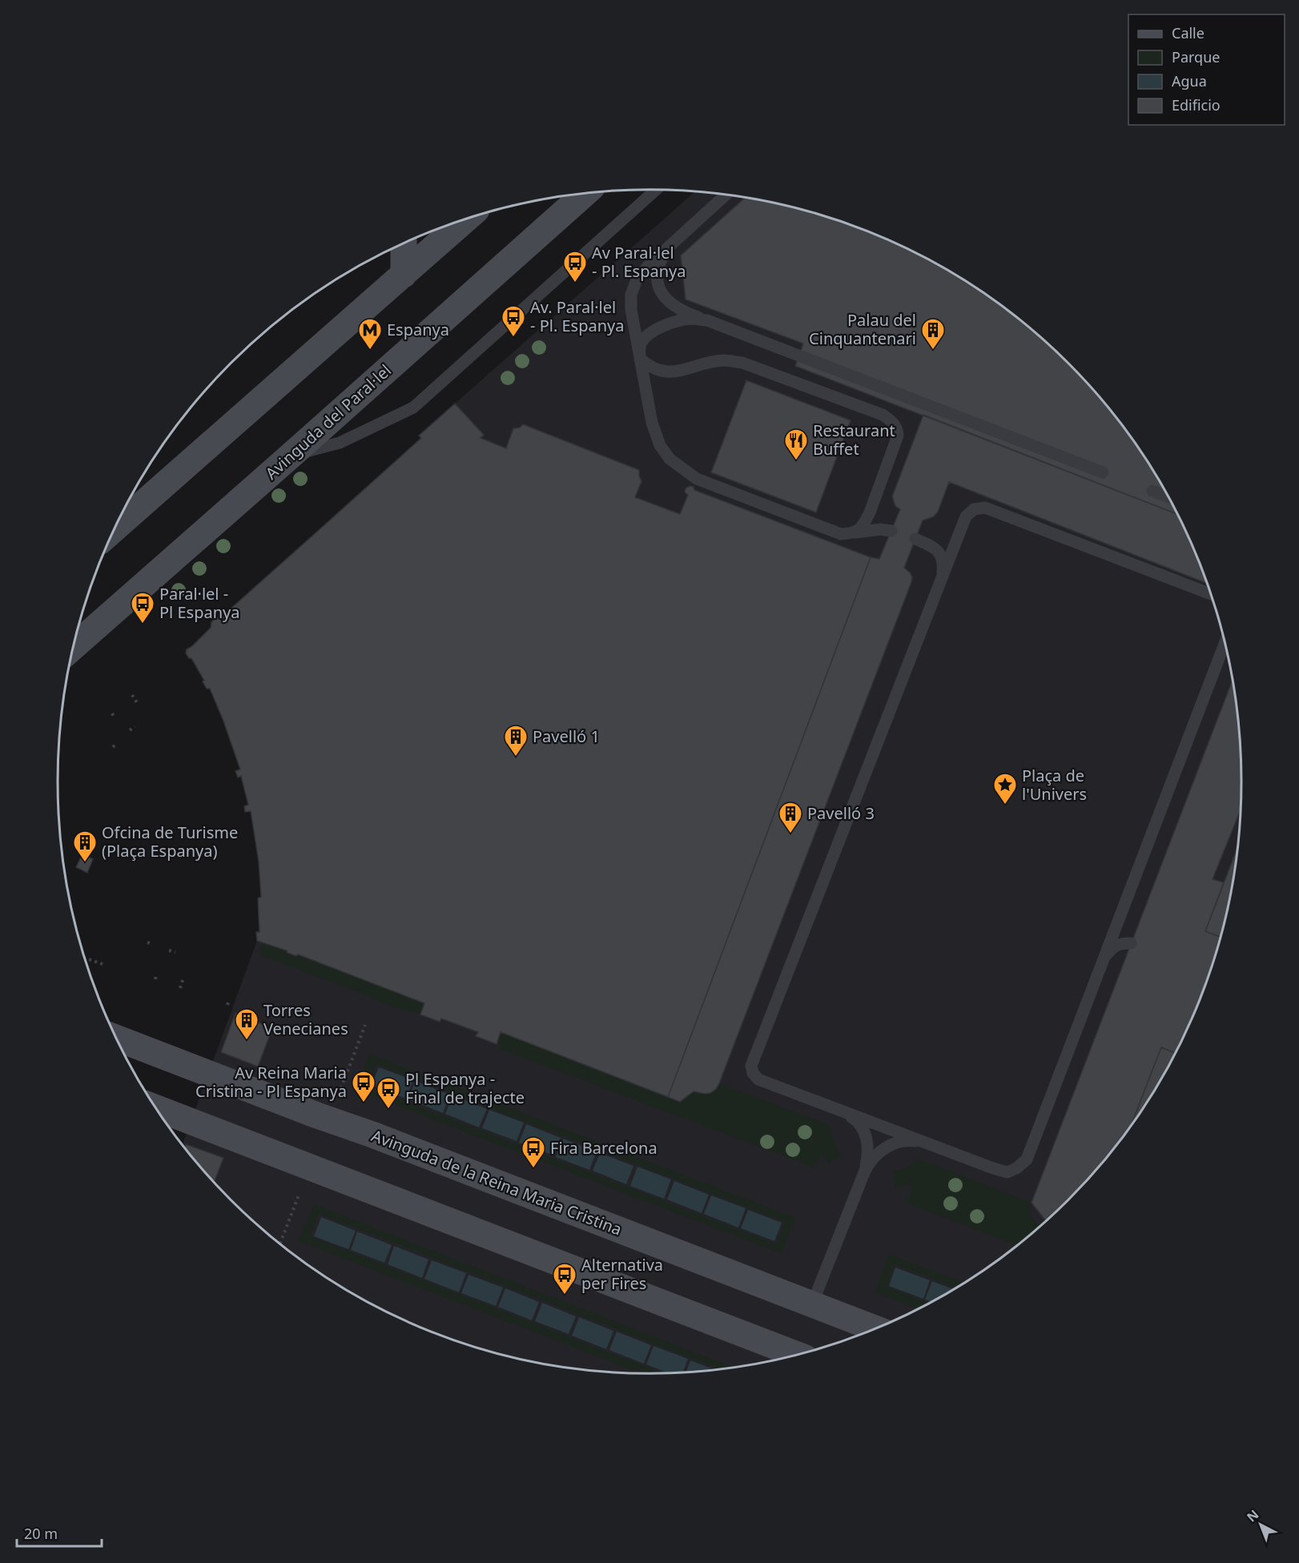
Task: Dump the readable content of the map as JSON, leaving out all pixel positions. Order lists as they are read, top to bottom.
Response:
{
  "streets": {
    "street": ["Avinguda del Paral·lel", "Avinguda de la Reina Maria Cristina"]
  },
  "places": {
    "bus stop": [
      "Av Paral·lel - Pl. Espanya",
      "Av. Paral·lel - Pl. Espanya",
      "Paral·lel - Pl Espanya",
      "Av Reina Maria Cristina - Pl Espanya",
      "Pl Espanya - Final de trajecte",
      "Fira Barcelona",
      "Alternativa per Fires"
    ],
    "metro station": ["Espanya"],
    "building": [
      "Palau del Cinquantenari",
      "Pavelló 1",
      "Pavelló 3",
      "Ofcina de Turisme (Plaça Espanya)",
      "Torres Venecianes"
    ],
    "restaurant": ["Restaurant Buffet"],
    "place": ["Plaça de l'Univers"]
  },
  "legend": [
    "Calle",
    "Parque",
    "Agua",
    "Edificio"
  ],
  "scale_bar": "20 m",
  "north": "top left"
}
